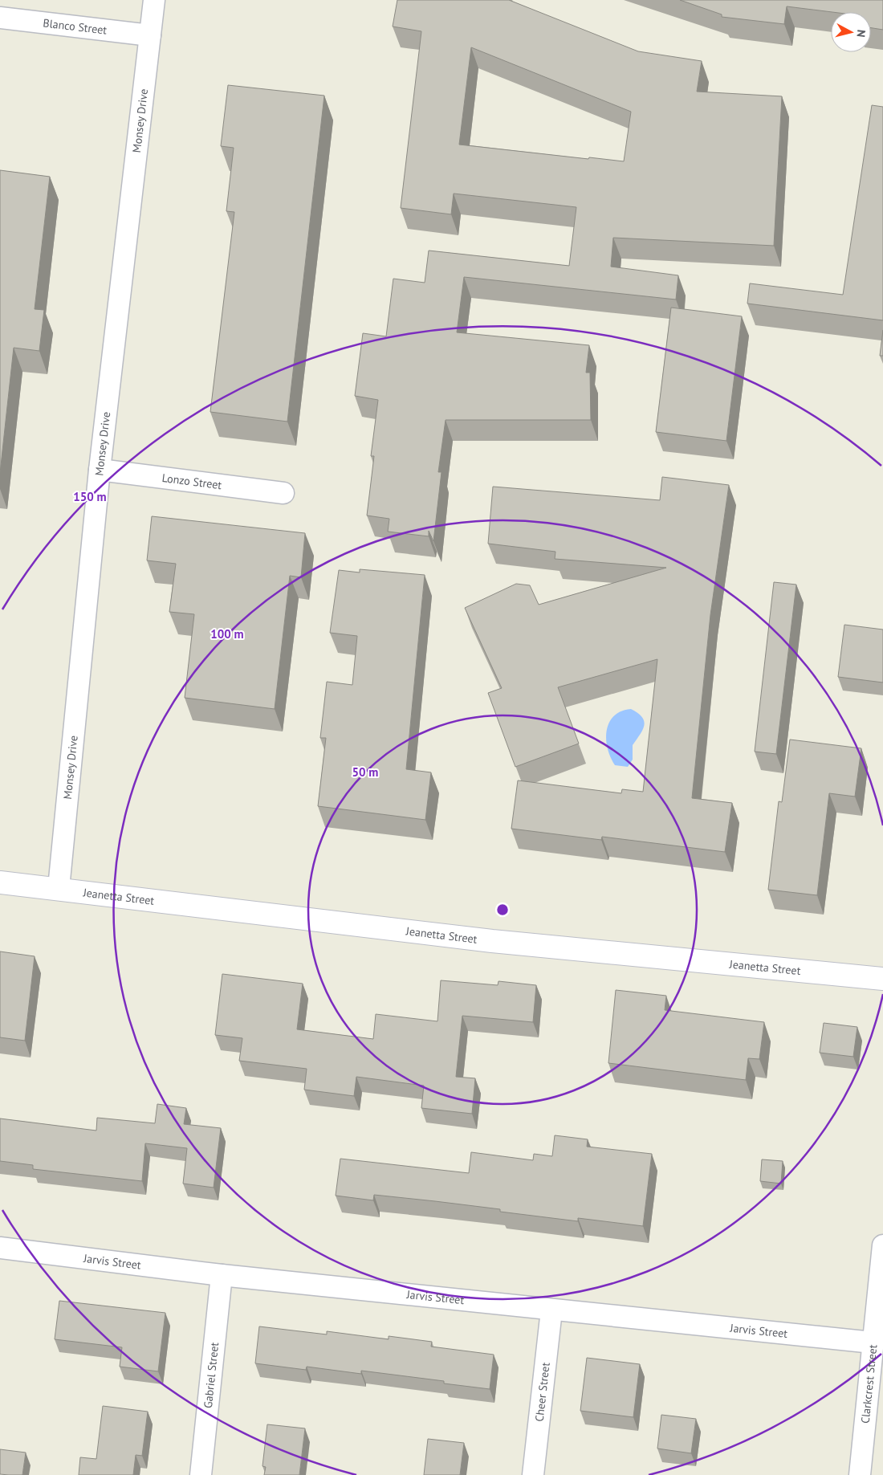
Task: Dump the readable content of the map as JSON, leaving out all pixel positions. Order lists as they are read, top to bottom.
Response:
{
  "streets": {
    "street": [
      "Blanco Street",
      "Monsey Drive",
      "Lonzo Street",
      "Jeanetta Street",
      "Jarvis Street",
      "Gabriel Street",
      "Clarkcrest Street",
      "Cheer Street"
    ]
  },
  "crossings": [
    ["Blanco Street", "Monsey Drive"],
    ["Monsey Drive", "Lonzo Street"],
    ["Monsey Drive", "Jeanetta Street"],
    ["Jarvis Street", "Gabriel Street"],
    ["Jarvis Street", "Clarkcrest Street"],
    ["Jarvis Street", "Cheer Street"]
  ],
  "north": "right",
  "rings": ["150 m", "100 m", "50 m"]
}
